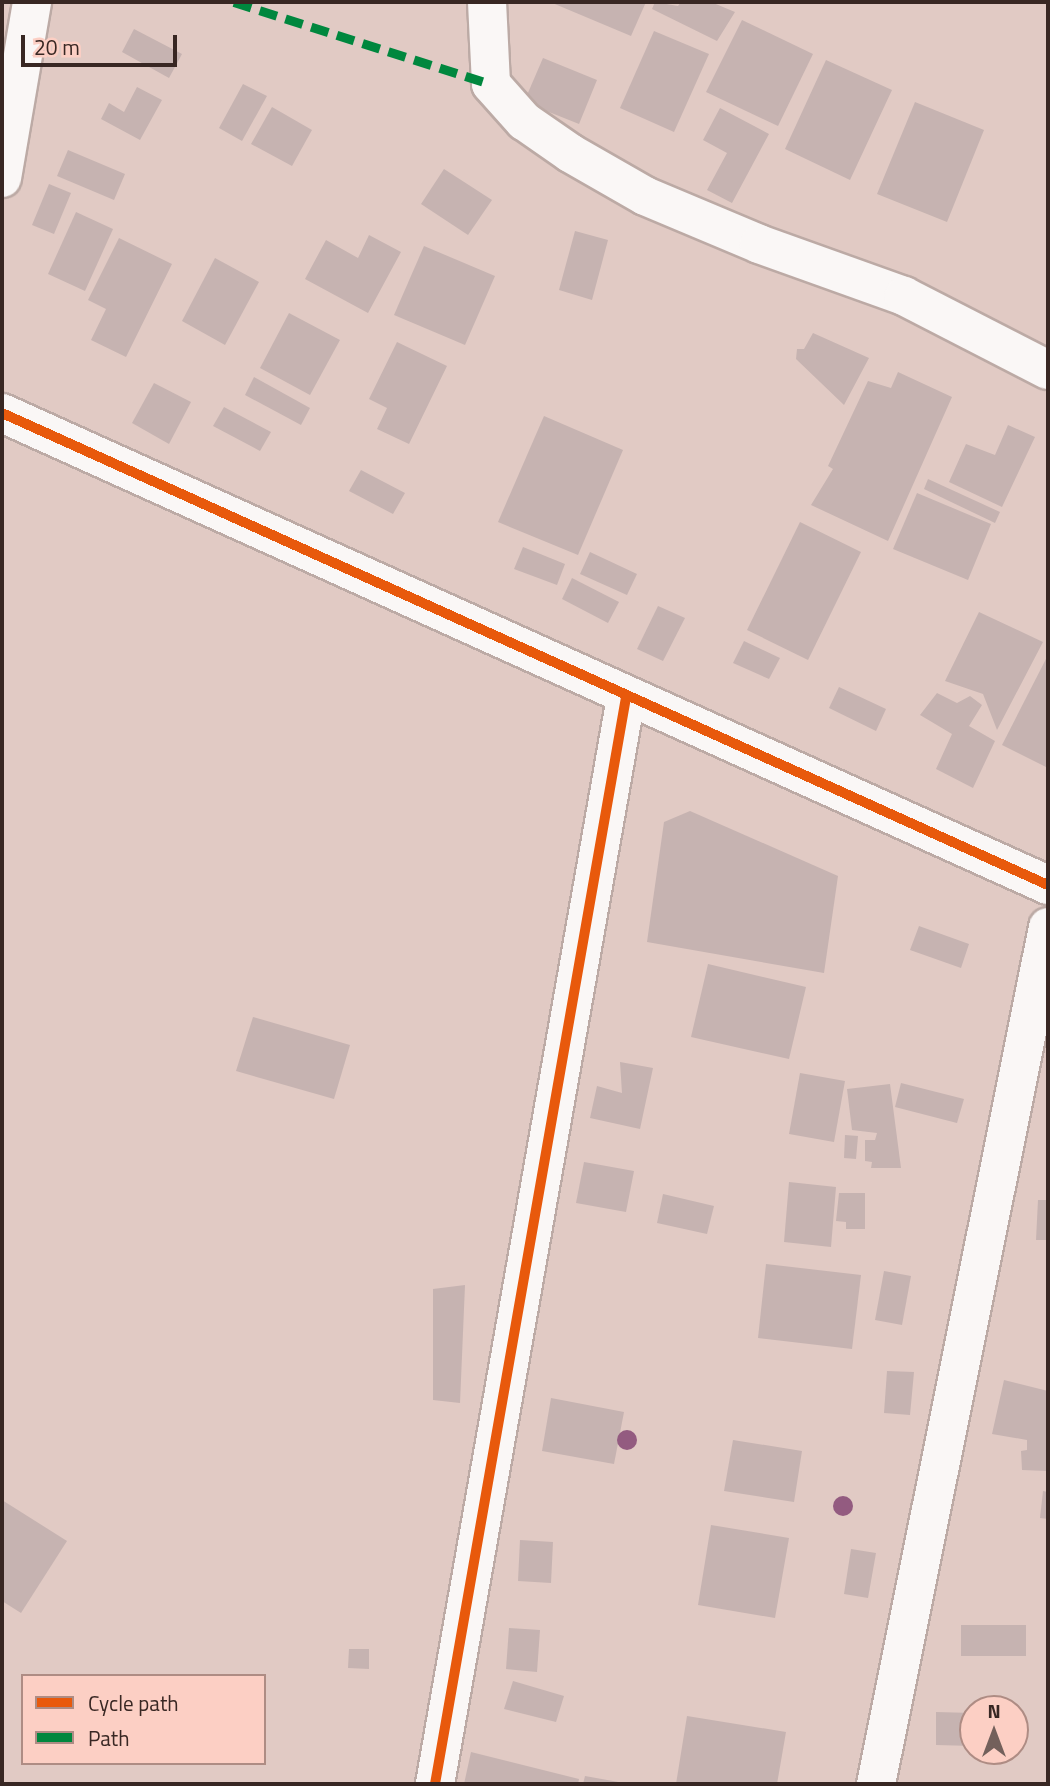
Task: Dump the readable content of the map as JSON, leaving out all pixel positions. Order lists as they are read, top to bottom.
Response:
{
  "legend": ["Cycle path", "Path"],
  "scale_bar": "20 m",
  "north": "top"
}
